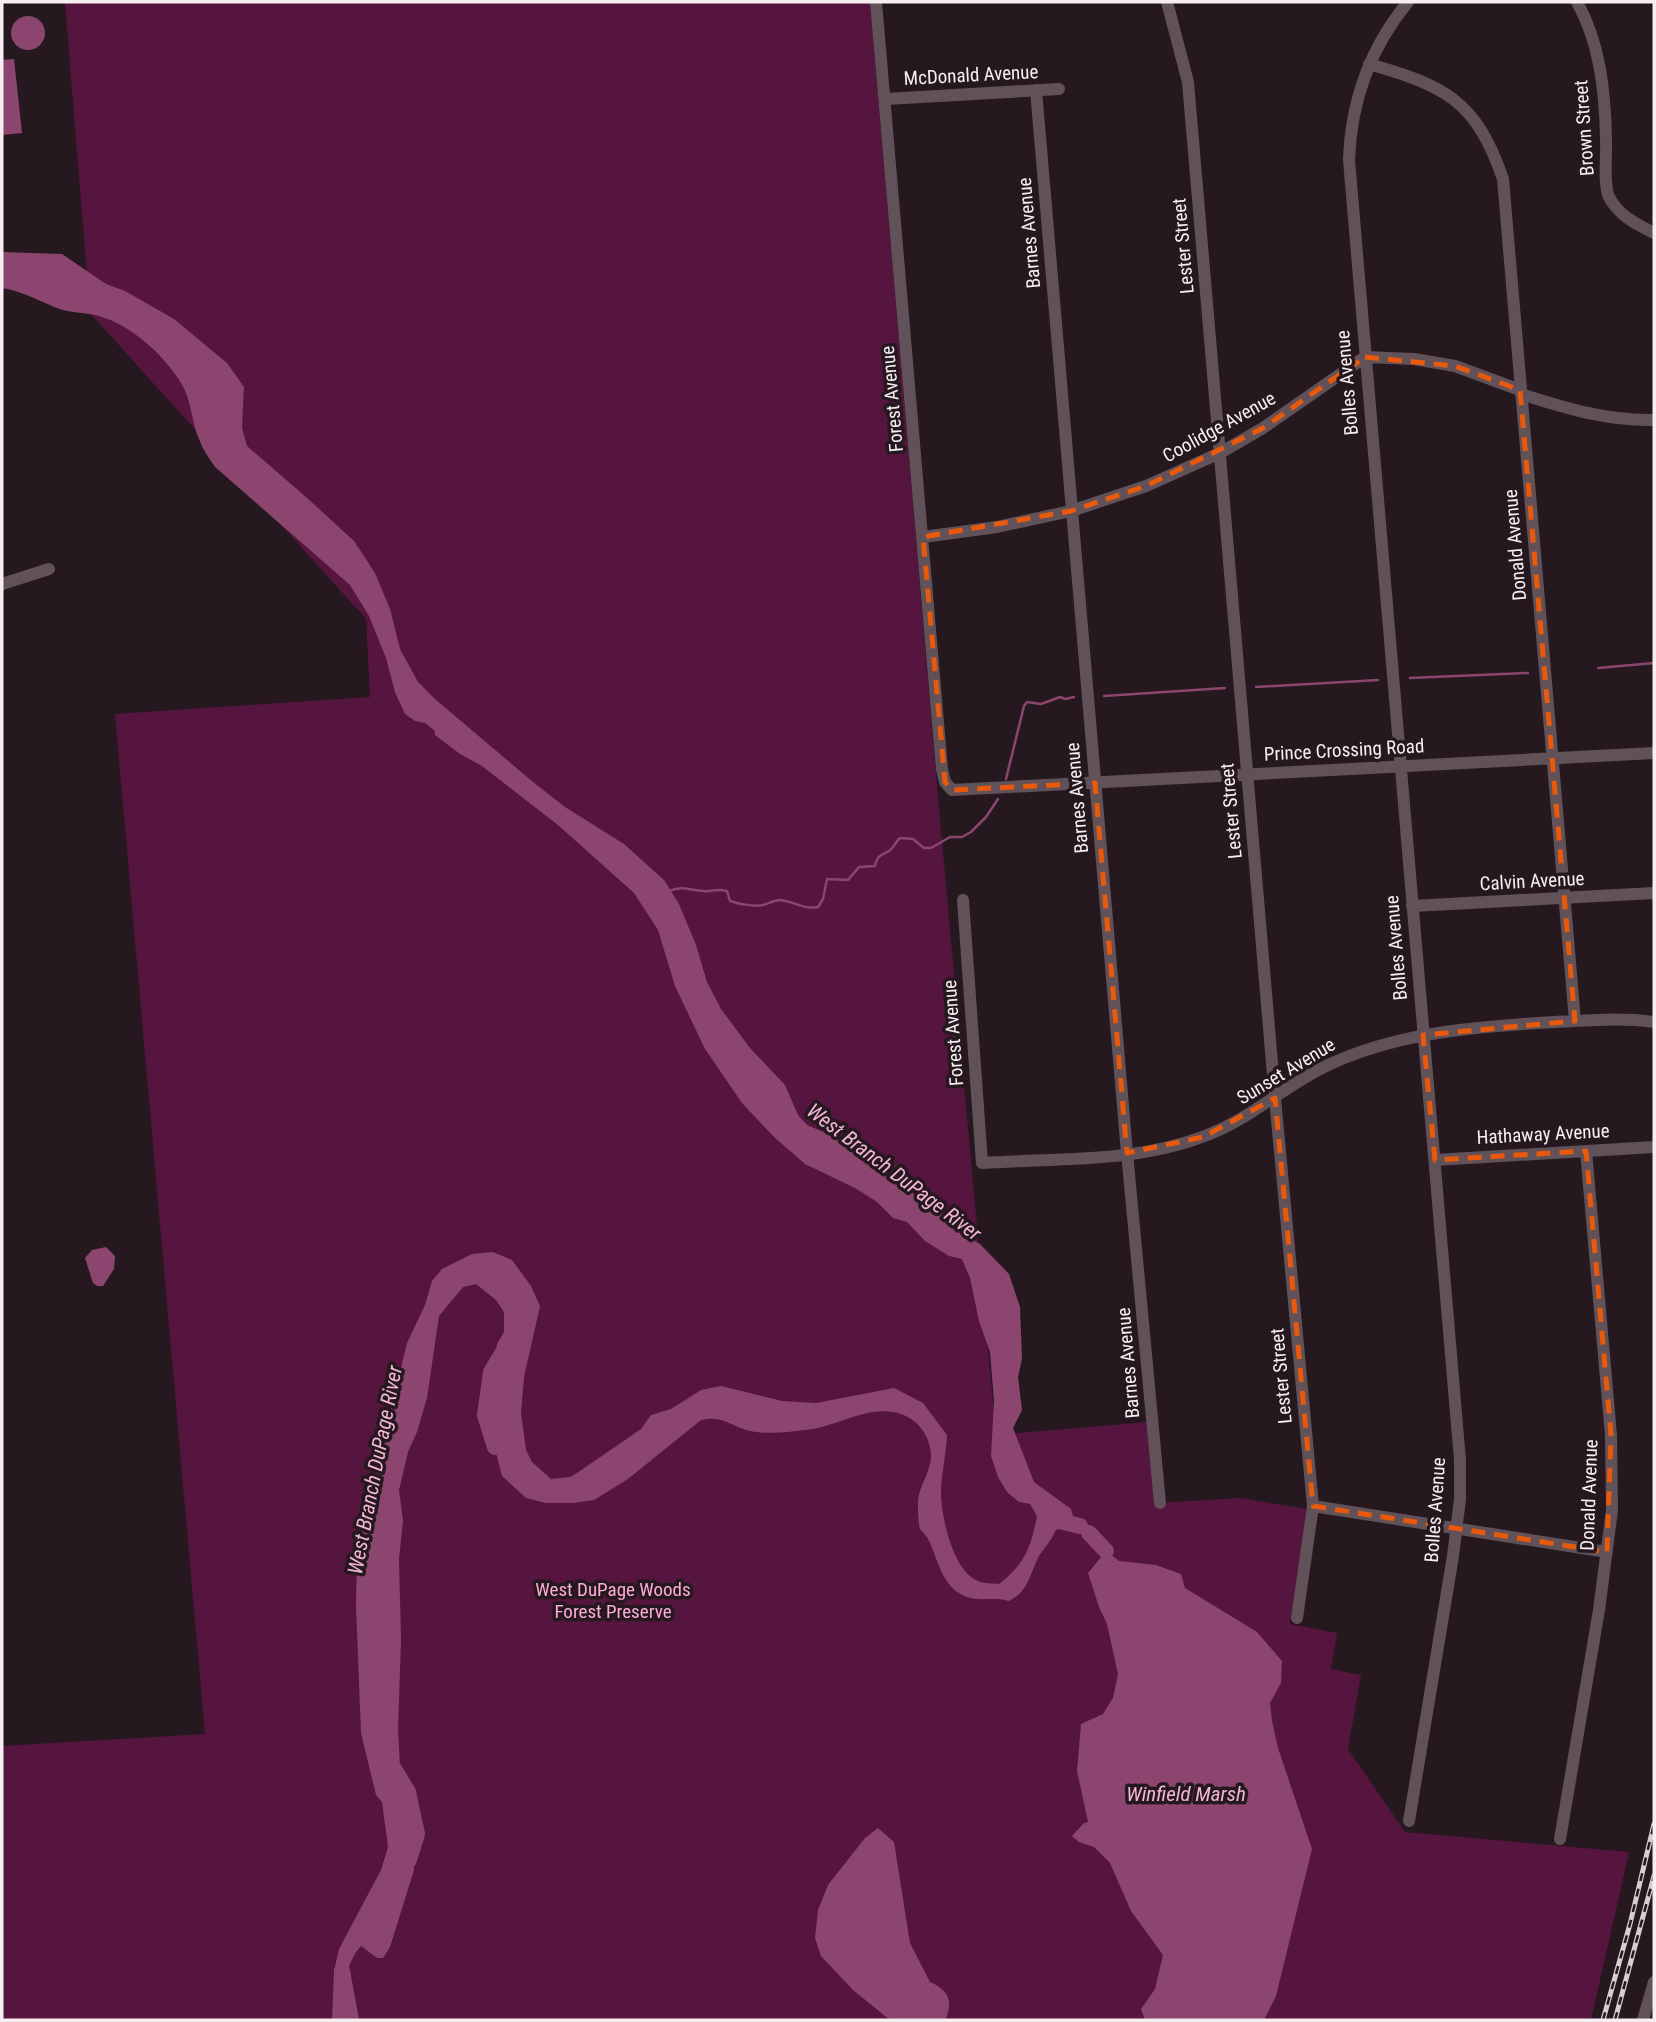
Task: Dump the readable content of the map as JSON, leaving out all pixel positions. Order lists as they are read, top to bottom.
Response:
{
  "streets": {
    "street": [
      "McDonald Avenue",
      "Brown Street",
      "Barnes Avenue",
      "Lester Street",
      "Bolles Avenue",
      "Forest Avenue",
      "Coolidge Avenue",
      "Donald Avenue",
      "Prince Crossing Road",
      "Calvin Avenue",
      "Sunset Avenue",
      "Hathaway Avenue"
    ]
  },
  "crossings": [
    ["McDonald Avenue", "Barnes Avenue"],
    ["McDonald Avenue", "Forest Avenue"],
    ["Barnes Avenue", "Coolidge Avenue"],
    ["Barnes Avenue", "Prince Crossing Road"],
    ["Barnes Avenue", "Sunset Avenue"],
    ["Lester Street", "Coolidge Avenue"],
    ["Lester Street", "Prince Crossing Road"],
    ["Lester Street", "Sunset Avenue"],
    ["Bolles Avenue", "Coolidge Avenue"],
    ["Bolles Avenue", "Donald Avenue"],
    ["Bolles Avenue", "Prince Crossing Road"],
    ["Bolles Avenue", "Calvin Avenue"],
    ["Bolles Avenue", "Sunset Avenue"],
    ["Bolles Avenue", "Hathaway Avenue"],
    ["Forest Avenue", "Coolidge Avenue"],
    ["Forest Avenue", "Prince Crossing Road"],
    ["Forest Avenue", "Sunset Avenue"],
    ["Donald Avenue", "Prince Crossing Road"],
    ["Donald Avenue", "Calvin Avenue"],
    ["Donald Avenue", "Sunset Avenue"],
    ["Donald Avenue", "Hathaway Avenue"]
  ],
  "water": ["West Branch DuPage River", "Winfield Marsh"],
  "parks": ["West DuPage Woods Forest Preserve"]
}
